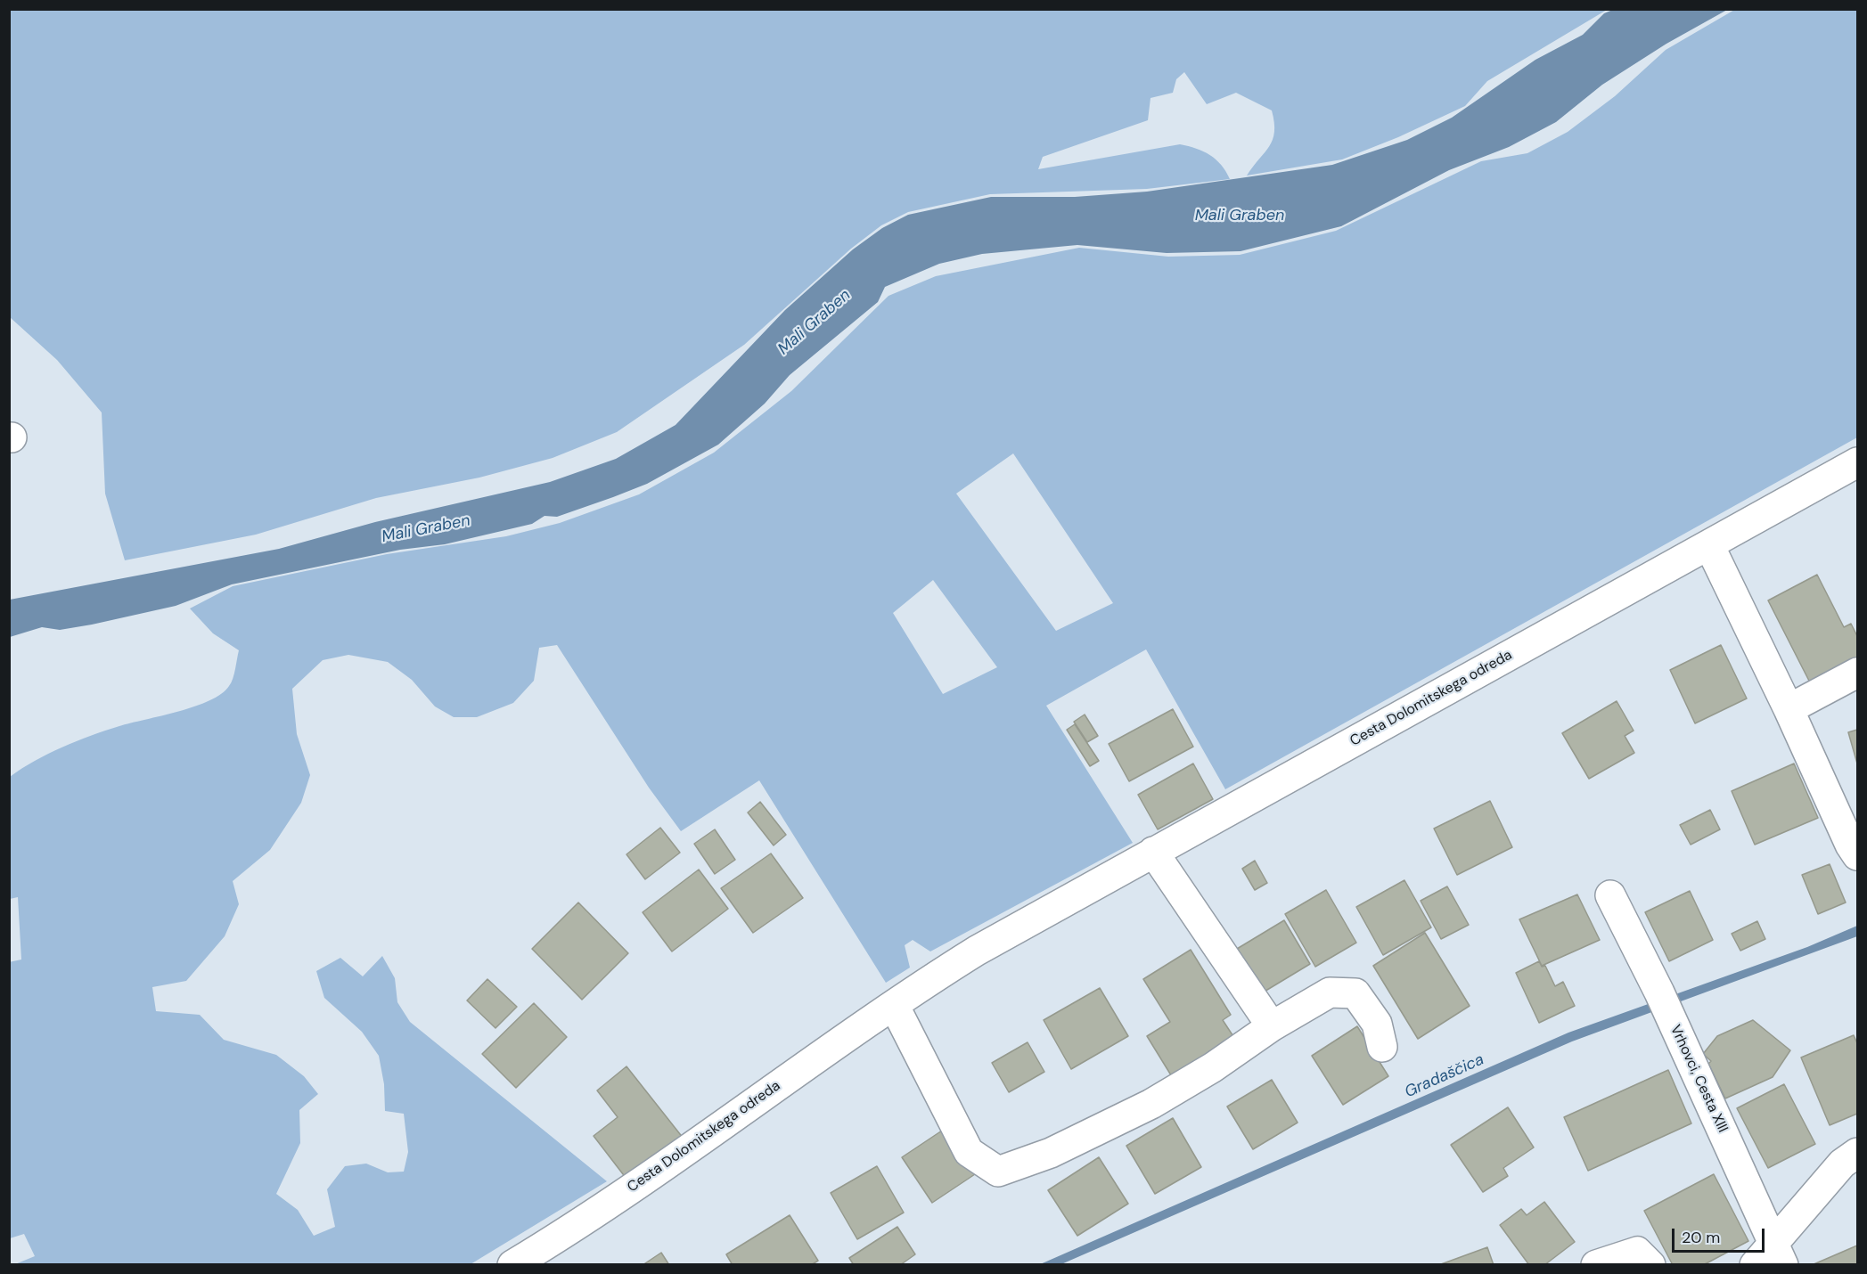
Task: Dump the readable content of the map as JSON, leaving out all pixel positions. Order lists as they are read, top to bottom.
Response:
{
  "streets": {
    "street": ["Cesta Dolomitskega odreda", "Vrhovci, Cesta XIII"]
  },
  "water": ["Mali Graben", "Gradaščica"],
  "scale_bar": "20 m"
}
